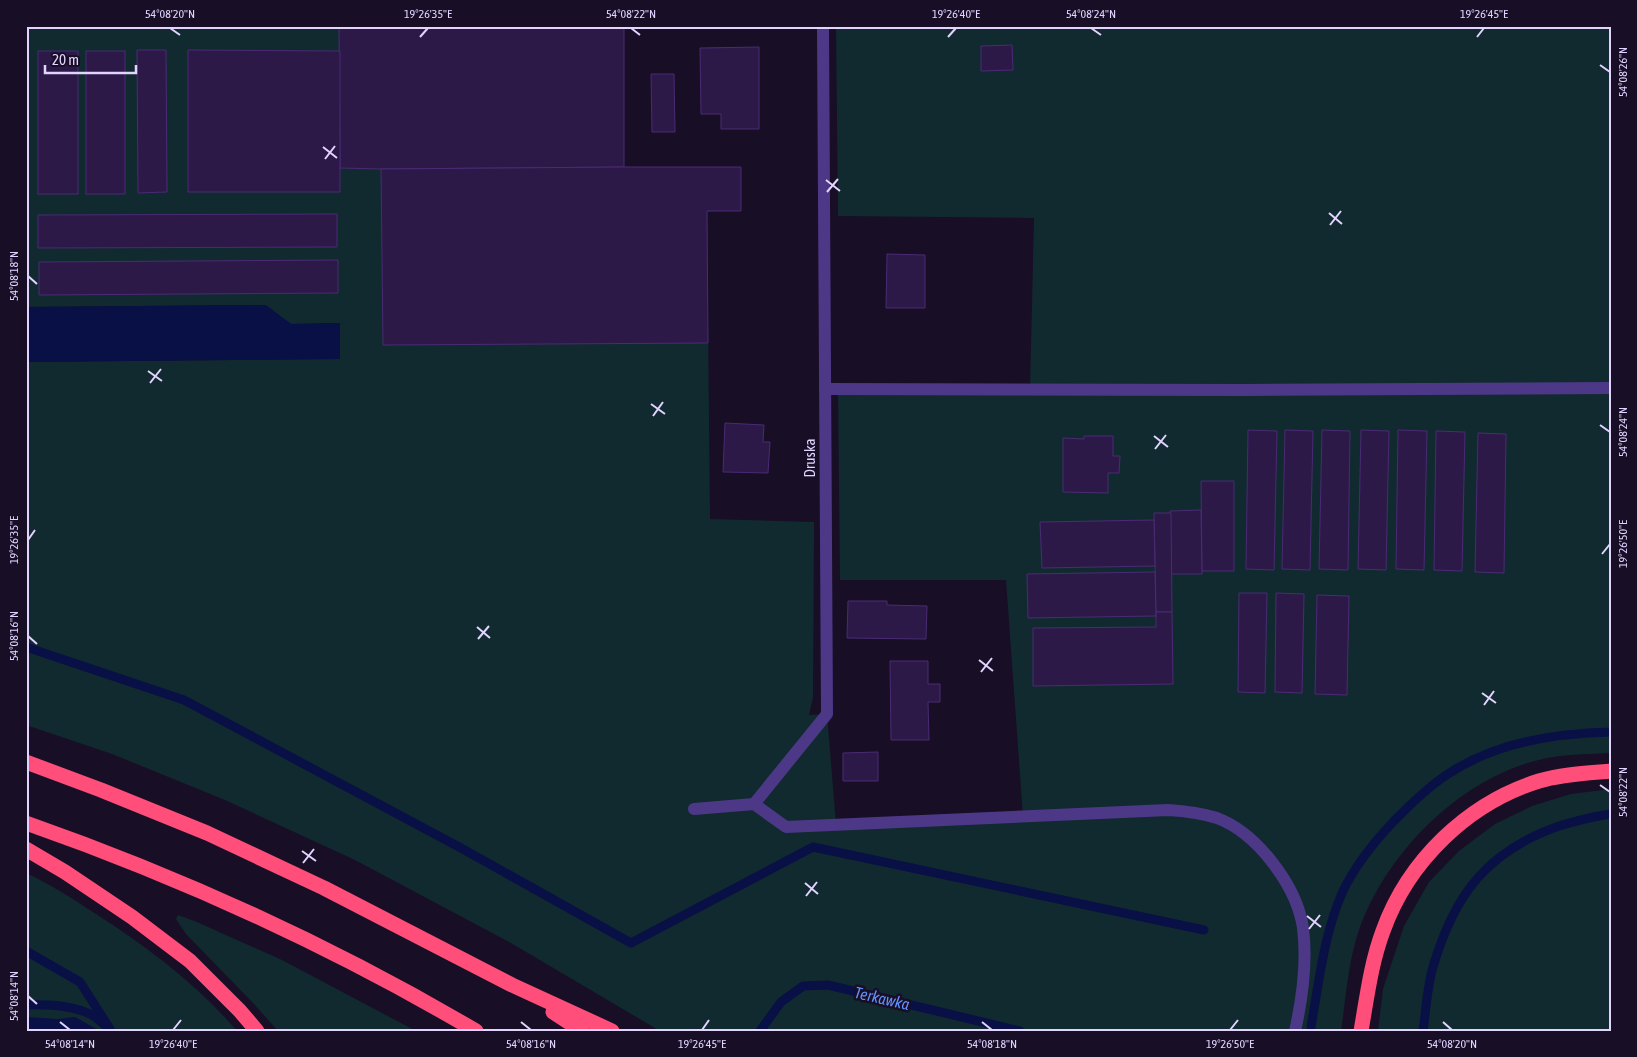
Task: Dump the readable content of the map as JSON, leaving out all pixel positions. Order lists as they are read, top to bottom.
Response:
{
  "streets": {
    "street": ["Druska"]
  },
  "water": ["Terkawka"],
  "scale_bar": "20 m",
  "coordinates": [
    "54°08'20\"N",
    "19°26'35\"E",
    "54°08'22\"N",
    "19°26'40\"E",
    "54°08'24\"N",
    "19°26'45\"E",
    "54°08'26\"N",
    "54°08'18\"N",
    "19°26'50\"E",
    "54°08'16\"N",
    "54°08'14\"N"
  ]
}
